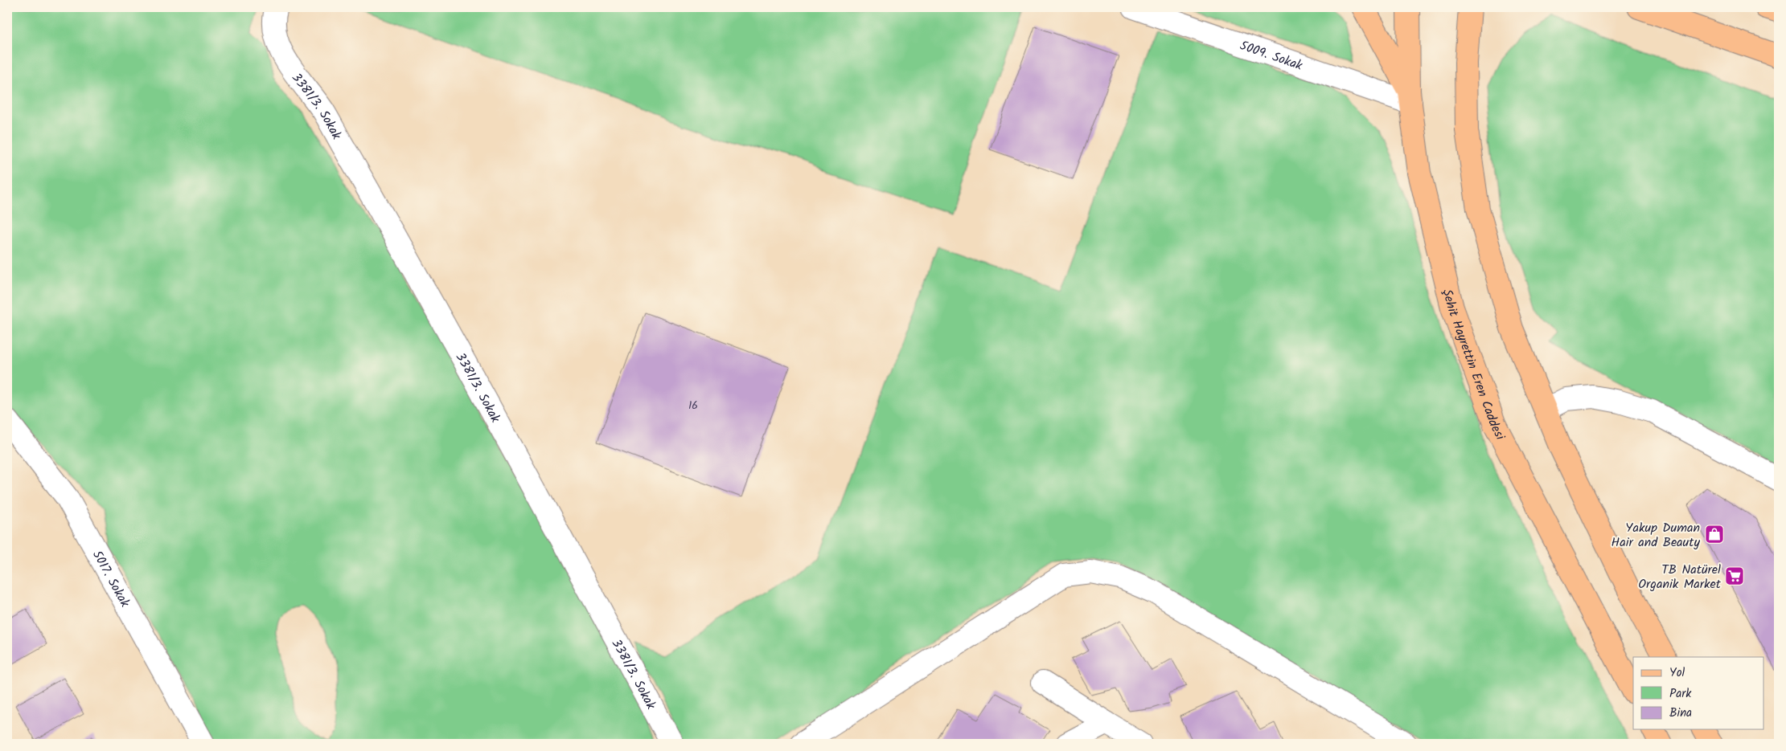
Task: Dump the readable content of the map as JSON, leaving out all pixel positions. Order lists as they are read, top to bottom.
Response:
{
  "streets": {
    "main road": ["Şehit Hayrettin Eren Caddesi"],
    "street": ["5009. Sokak", "3381/3. Sokak", "5017. Sokak"]
  },
  "crossings": [
    ["5009. Sokak", "Şehit Hayrettin Eren Caddesi"]
  ],
  "places": {
    "shop": ["Yakup Duman Hair and Beauty"],
    "supermarket": ["TB Natürel Organik Market"]
  },
  "house_numbers": ["16"],
  "legend": ["Yol", "Park", "Bina"]
}
